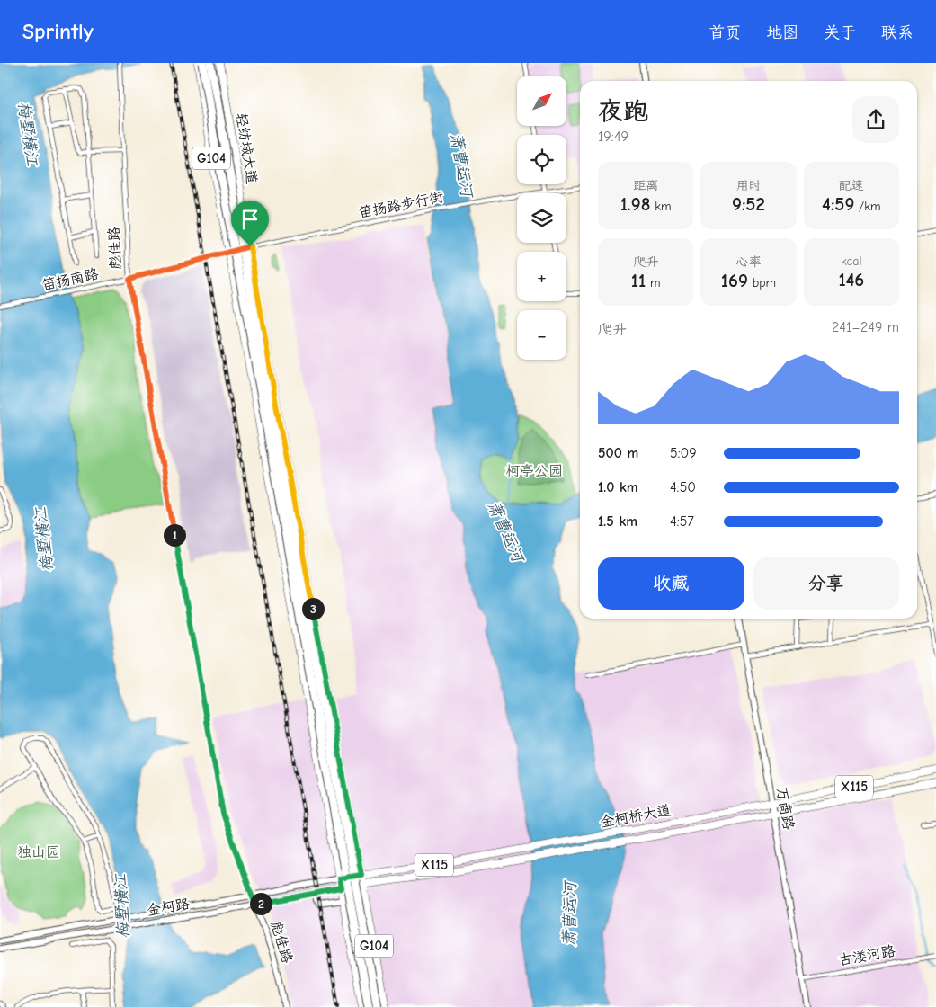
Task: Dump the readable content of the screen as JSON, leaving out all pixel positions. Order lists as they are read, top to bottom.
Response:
{
  "streets": {
    "main road": [
      "轻纺城大道",
      "G104",
      "彪佳路",
      "X115",
      "万商路",
      "金柯桥大道",
      "金柯路"
    ],
    "street": ["笛扬路步行街", "笛扬南路", "古溇河路"]
  },
  "crossings": [
    ["轻纺城大道", "笛扬路步行街"],
    ["轻纺城大道", "笛扬南路"],
    ["轻纺城大道", "金柯桥大道"],
    ["G104", "笛扬南路"],
    ["G104", "金柯桥大道"],
    ["G104", "金柯路"],
    ["笛扬路步行街", "笛扬南路"],
    ["彪佳路", "笛扬南路"],
    ["彪佳路", "金柯路"],
    ["万商路", "金柯桥大道"],
    ["万商路", "古溇河路"],
    ["金柯桥大道", "金柯路"]
  ],
  "water": ["梅墅横江", "萧曹运河"],
  "parks": ["柯亭公园", "独山园"],
  "north": "top right",
  "page": {
    "header": "Sprintly",
    "nav": [
      "首页",
      "地图",
      "关于",
      "联系"
    ],
    "map_buttons": ["+", "−"],
    "heading": ["夜跑", "19:49"],
    "stats": [
      ["距离", "1.98 km"],
      ["用时", "9:52"],
      ["配速", "4:59 /km"],
      ["爬升", "11 m"],
      ["心率", "169 bpm"],
      ["kcal", "146"]
    ],
    "chart": ["爬升", "241–249 m"],
    "list": [
      {
        "name": "500 m",
        "note": "5:09"
      },
      {
        "name": "1.0 km",
        "note": "4:50"
      },
      {
        "name": "1.5 km",
        "note": "4:57"
      }
    ],
    "pins": ["1", "3", "2"],
    "buttons": ["收藏", "分享"]
  }
}
